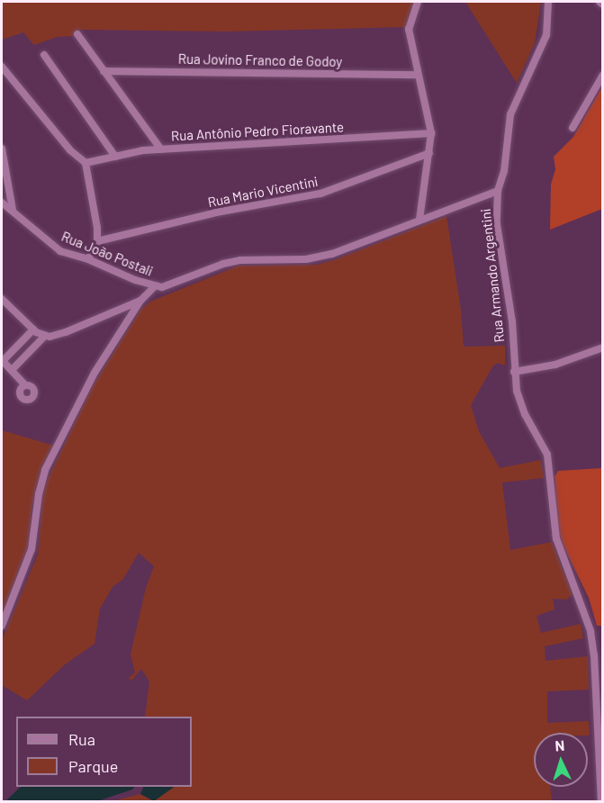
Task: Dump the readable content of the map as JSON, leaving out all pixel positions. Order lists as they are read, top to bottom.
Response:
{
  "streets": {
    "street": [
      "Rua Jovino Franco de Godoy",
      "Rua Antônio Pedro Fioravante",
      "Rua Mario Vicentini",
      "Rua João Postali",
      "Rua Armando Argentini"
    ]
  },
  "legend": ["Rua", "Parque"],
  "north": "top"
}
